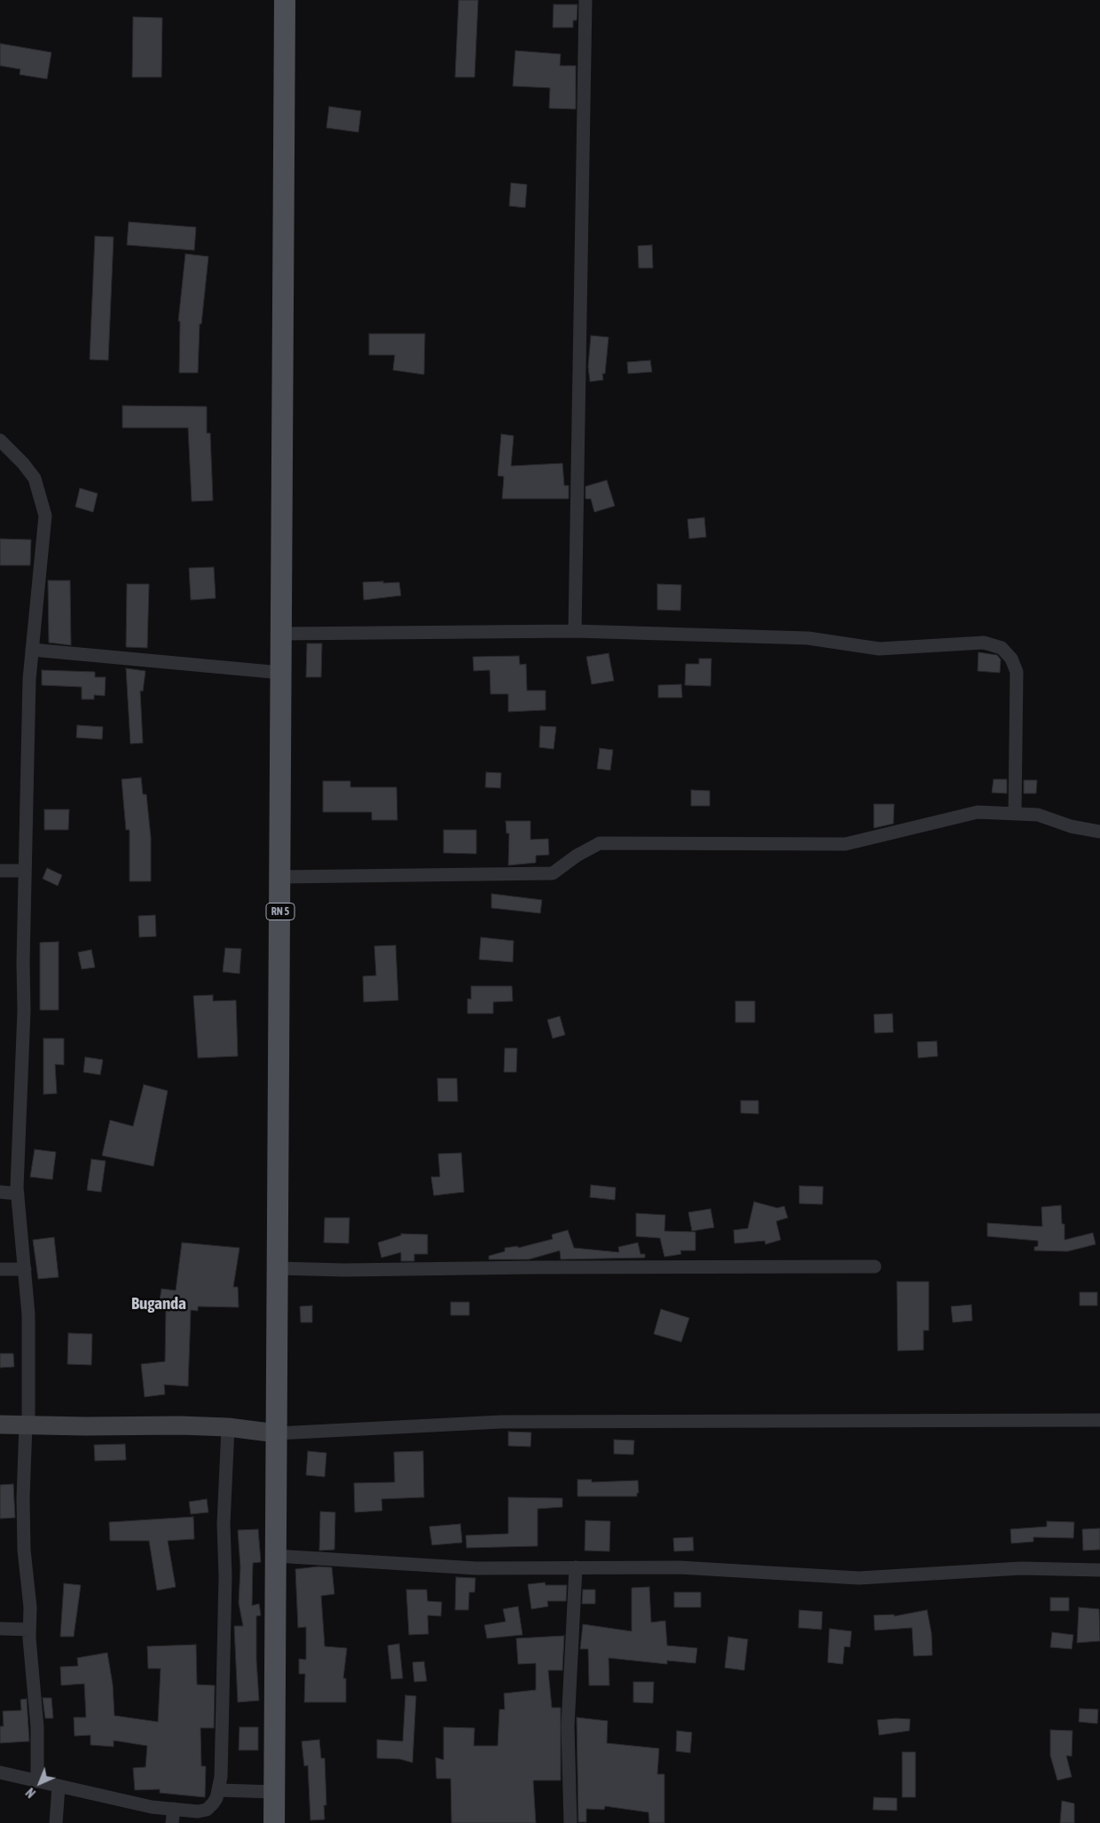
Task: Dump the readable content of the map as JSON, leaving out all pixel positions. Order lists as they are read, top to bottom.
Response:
{
  "streets": {
    "main road": ["RN 5"]
  },
  "districts": ["Buganda"],
  "north": "bottom left"
}
